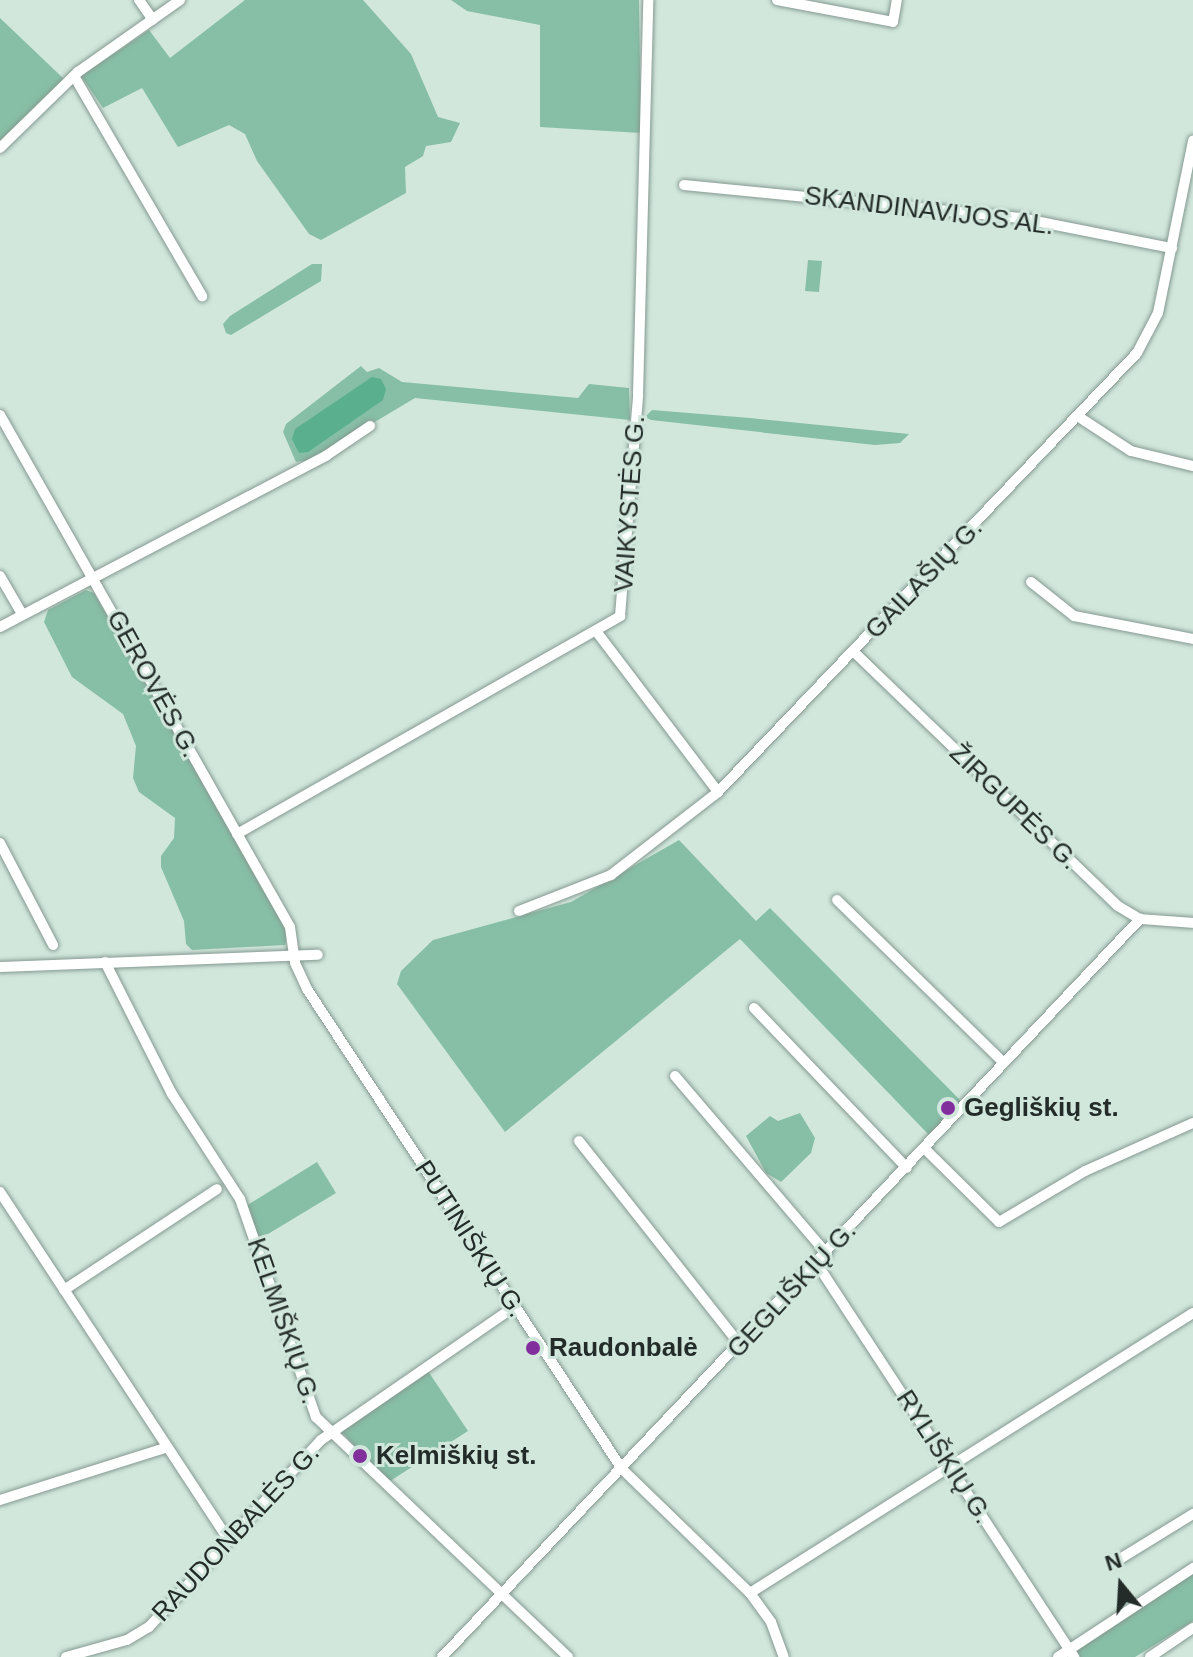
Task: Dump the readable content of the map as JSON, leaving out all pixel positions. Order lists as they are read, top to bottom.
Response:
{
  "streets": {
    "street": [
      "SKANDINAVIJOS AL.",
      "VAIKYSTĖS G.",
      "GAILAŠIŲ G.",
      "GEROVĖS G.",
      "ŽIRGUPĖS G.",
      "PUTINIŠKIŲ G.",
      "GEGLIŠKIŲ G.",
      "KELMIŠKIŲ G.",
      "RYLIŠKIŲ G.",
      "RAUDONBALĖS G."
    ]
  },
  "crossings": [
    ["SKANDINAVIJOS AL.", "GAILAŠIŲ G."],
    ["VAIKYSTĖS G.", "GEROVĖS G."],
    ["GAILAŠIŲ G.", "ŽIRGUPĖS G."],
    ["GEROVĖS G.", "PUTINIŠKIŲ G."],
    ["ŽIRGUPĖS G.", "GEGLIŠKIŲ G."],
    ["PUTINIŠKIŲ G.", "GEGLIŠKIŲ G."],
    ["PUTINIŠKIŲ G.", "RAUDONBALĖS G."],
    ["GEGLIŠKIŲ G.", "KELMIŠKIŲ G."],
    ["GEGLIŠKIŲ G.", "RYLIŠKIŲ G."],
    ["KELMIŠKIŲ G.", "RAUDONBALĖS G."]
  ],
  "places": ["Gegliškių st.", "Raudonbalė", "Kelmiškių st."],
  "north": "top"
}
